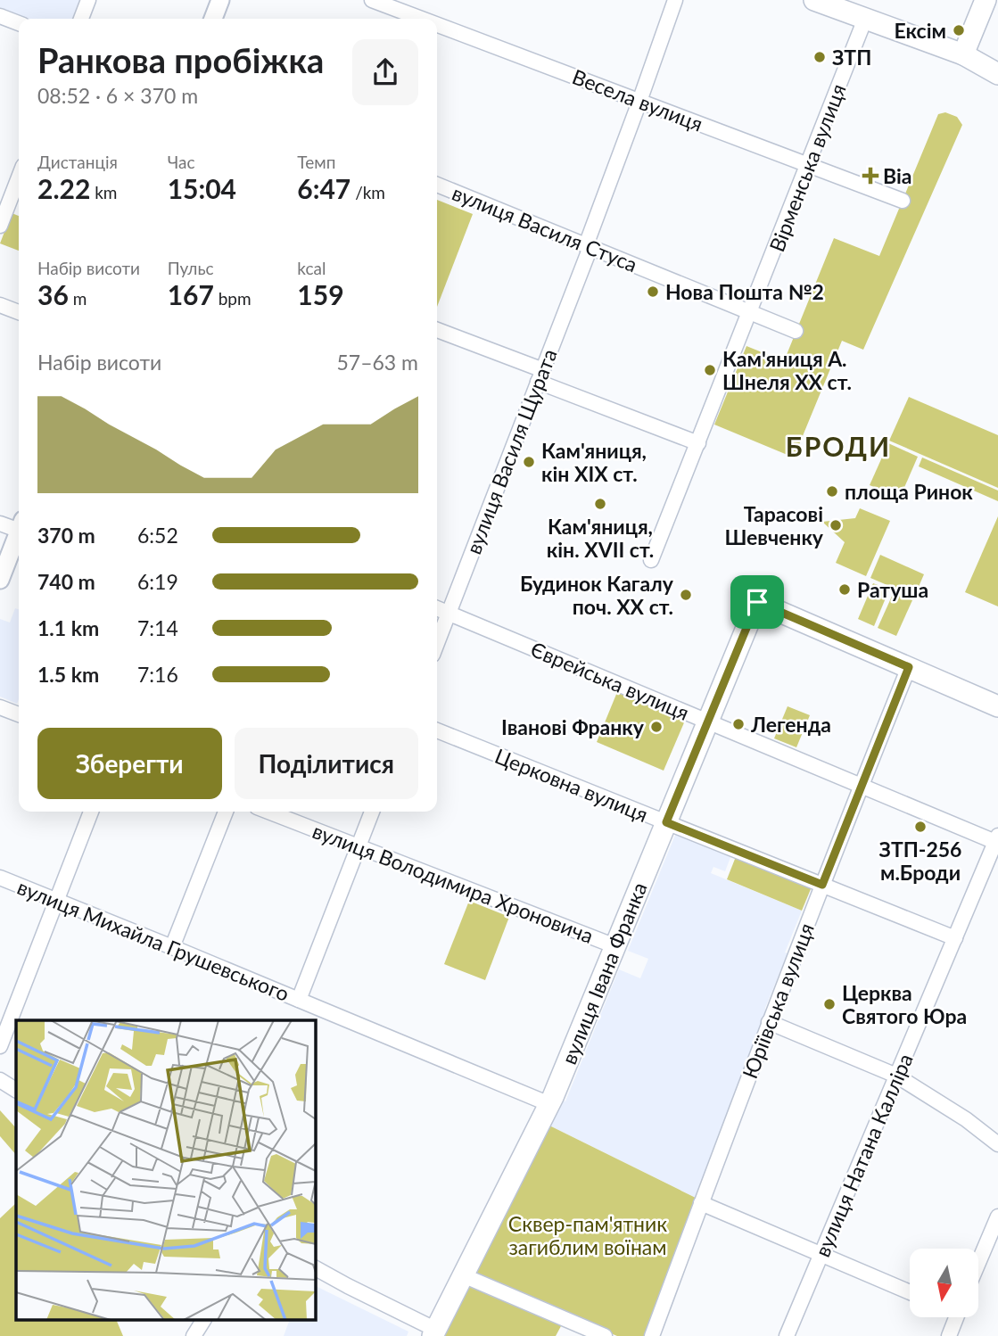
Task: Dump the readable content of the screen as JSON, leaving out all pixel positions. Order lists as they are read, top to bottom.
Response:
{
  "streets": {
    "main road": ["вулиця Івана Франка"],
    "street": [
      "Весела вулиця",
      "Вірменська вулиця",
      "вулиця Василя Стуса",
      "вулиця Василя Щурата",
      "Єврейська вулиця",
      "Церковна вулиця",
      "вулиця Володимира Хроновича",
      "вулиця Михайла Грушевського",
      "Юріївська вулиця",
      "вулиця Натана Калліра"
    ]
  },
  "crossings": [
    ["Весела вулиця", "Вірменська вулиця"],
    ["Весела вулиця", "вулиця Василя Щурата"],
    ["Вірменська вулиця", "вулиця Василя Стуса"],
    ["вулиця Василя Стуса", "вулиця Василя Щурата"],
    ["вулиця Василя Щурата", "Єврейська вулиця"],
    ["Єврейська вулиця", "вулиця Івана Франка"],
    ["Єврейська вулиця", "Юріївська вулиця"],
    ["Єврейська вулиця", "вулиця Натана Калліра"],
    ["Церковна вулиця", "вулиця Івана Франка"],
    ["Церковна вулиця", "Юріївська вулиця"],
    ["Церковна вулиця", "вулиця Натана Калліра"],
    ["вулиця Володимира Хроновича", "вулиця Івана Франка"],
    ["вулиця Михайла Грушевського", "вулиця Івана Франка"],
    ["вулиця Івана Франка", "Юріївська вулиця"]
  ],
  "districts": ["БРОДИ"],
  "parks": ["Сквер-пам'ятник загиблим воїнам"],
  "places": {
    "other": [
      "Ексім",
      "ЗТП",
      "Нова Пошта №2",
      "Кам'яниця А. Шнеля XX cт.",
      "Кам'яниця, кін XIX ст.",
      "площа Ринок",
      "Кам'яниця, кін. XVII ст.",
      "Тарасові Шевченку",
      "Ратуша",
      "Будинок Кагалу поч. XX ст.",
      "Легенда",
      "Іванові Франку",
      "ЗТП-256 м.Броди",
      "Церква Святого Юра"
    ],
    "health": ["Віа"]
  },
  "north": "bottom",
  "page": {
    "heading": ["Ранкова пробіжка", "08:52 · 6 × 370 m"],
    "stats": [
      ["Дистанція", "2.22 km"],
      ["Час", "15:04"],
      ["Темп", "6:47 /km"],
      ["Набір висоти", "36 m"],
      ["Пульс", "167 bpm"],
      ["kcal", "159"]
    ],
    "chart": ["Набір висоти", "57–63 m"],
    "list": [
      {
        "name": "370 m",
        "note": "6:52"
      },
      {
        "name": "740 m",
        "note": "6:19"
      },
      {
        "name": "1.1 km",
        "note": "7:14"
      },
      {
        "name": "1.5 km",
        "note": "7:16"
      }
    ],
    "buttons": ["Зберегти", "Поділитися"]
  }
}
